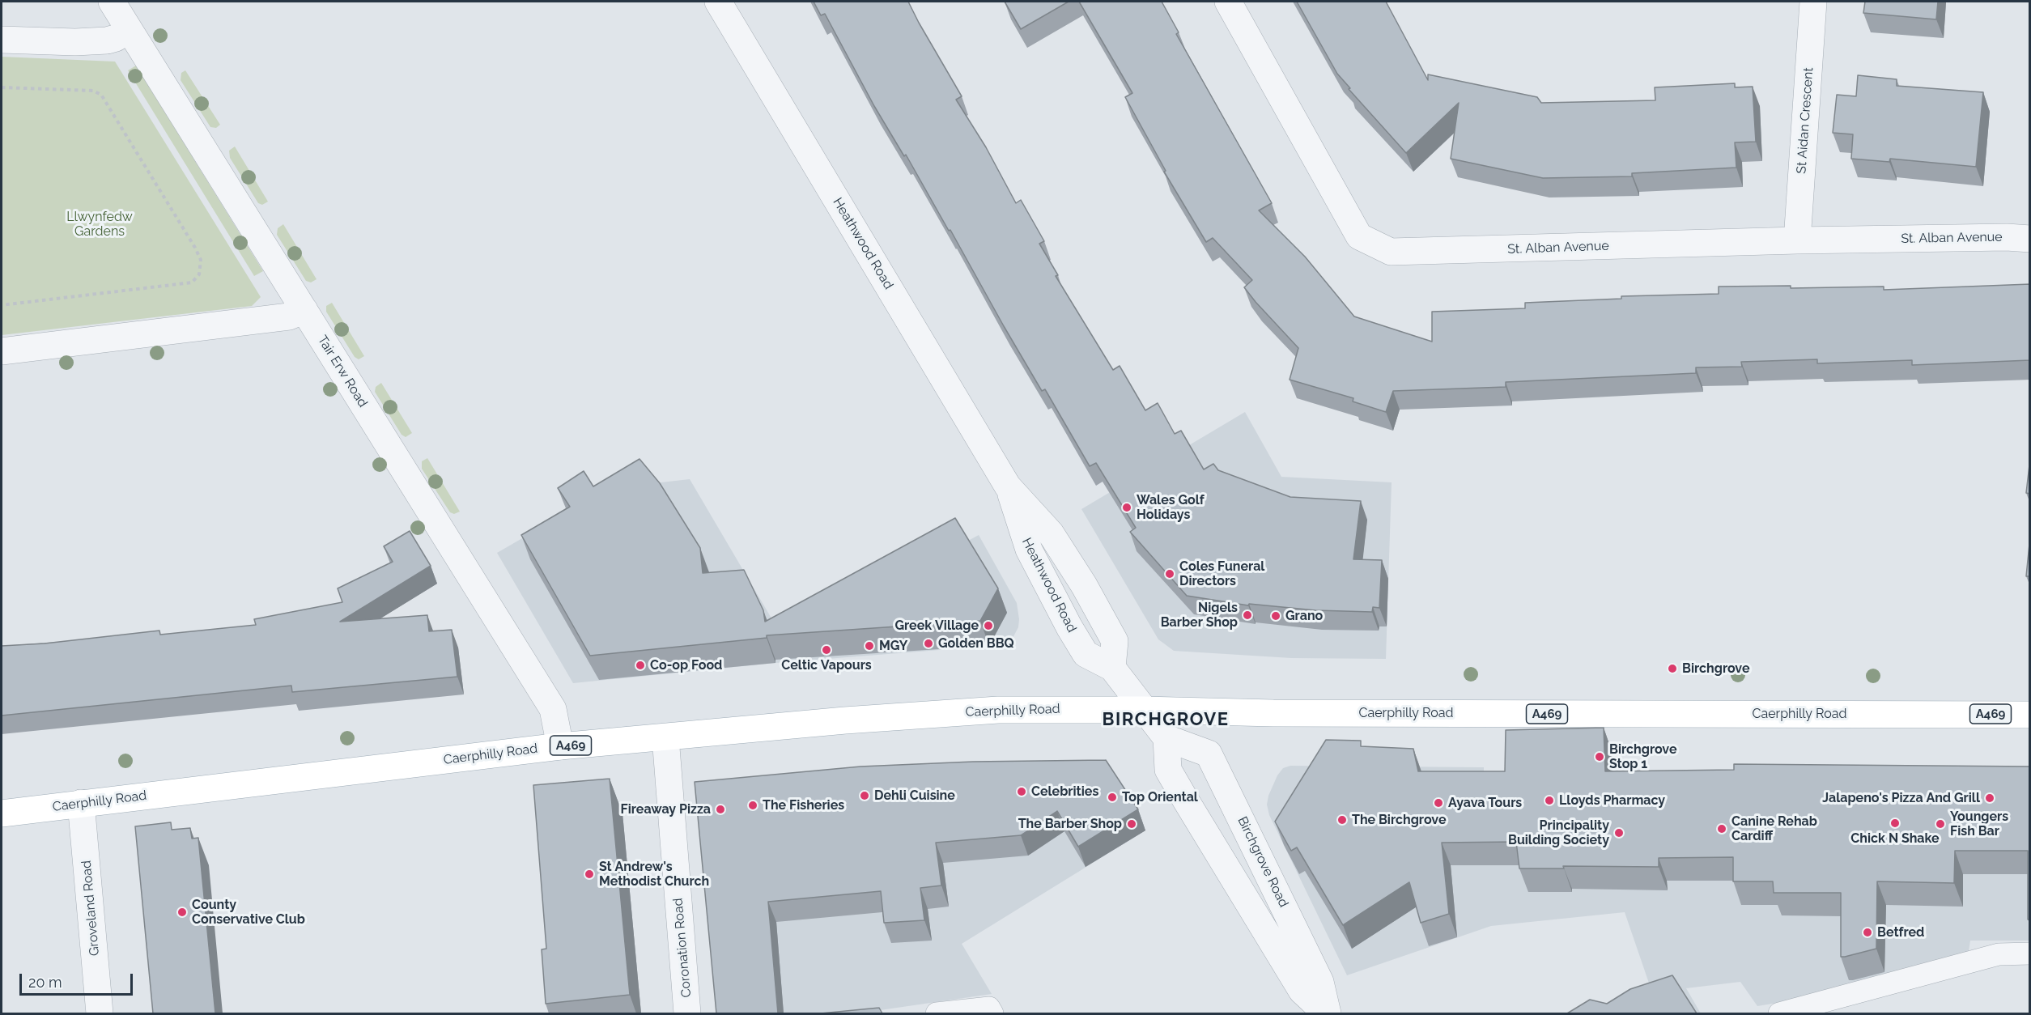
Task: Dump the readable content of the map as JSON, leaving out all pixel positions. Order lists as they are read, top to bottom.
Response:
{
  "streets": {
    "main road": ["Caerphilly Road", "A469"],
    "street": [
      "St Aidan Crescent",
      "St. Alban Avenue",
      "Heathwood Road",
      "Tair Erw Road",
      "Birchgrove Road",
      "Groveland Road",
      "Coronation Road"
    ]
  },
  "crossings": [
    ["St Aidan Crescent", "St. Alban Avenue"],
    ["Heathwood Road", "Caerphilly Road"],
    ["Tair Erw Road", "Caerphilly Road"],
    ["Caerphilly Road", "Groveland Road"],
    ["Caerphilly Road", "Coronation Road"]
  ],
  "districts": ["BIRCHGROVE"],
  "parks": ["Llwynfedw Gardens"],
  "places": [
    "Wales Golf Holidays",
    "Coles Funeral Directors",
    "Nigels Barber Shop",
    "Grano",
    "Greek Village",
    "Golden BBQ",
    "MGY",
    "Celtic Vapours",
    "Co-op Food",
    "Birchgrove",
    "Birchgrove Stop 1",
    "Celebrities",
    "Dehli Cuisine",
    "Top Oriental",
    "Jalapeno's Pizza And Grill",
    "Lloyds Pharmacy",
    "Ayava Tours",
    "The Fisheries",
    "Fireaway Pizza",
    "The Birchgrove",
    "Chick N Shake",
    "The Barber Shop",
    "Youngers Fish Bar",
    "Canine Rehab Cardiff",
    "Principality Building Society",
    "St Andrew's Methodist Church",
    "County Conservative Club",
    "Betfred"
  ],
  "scale_bar": "20 m"
}
